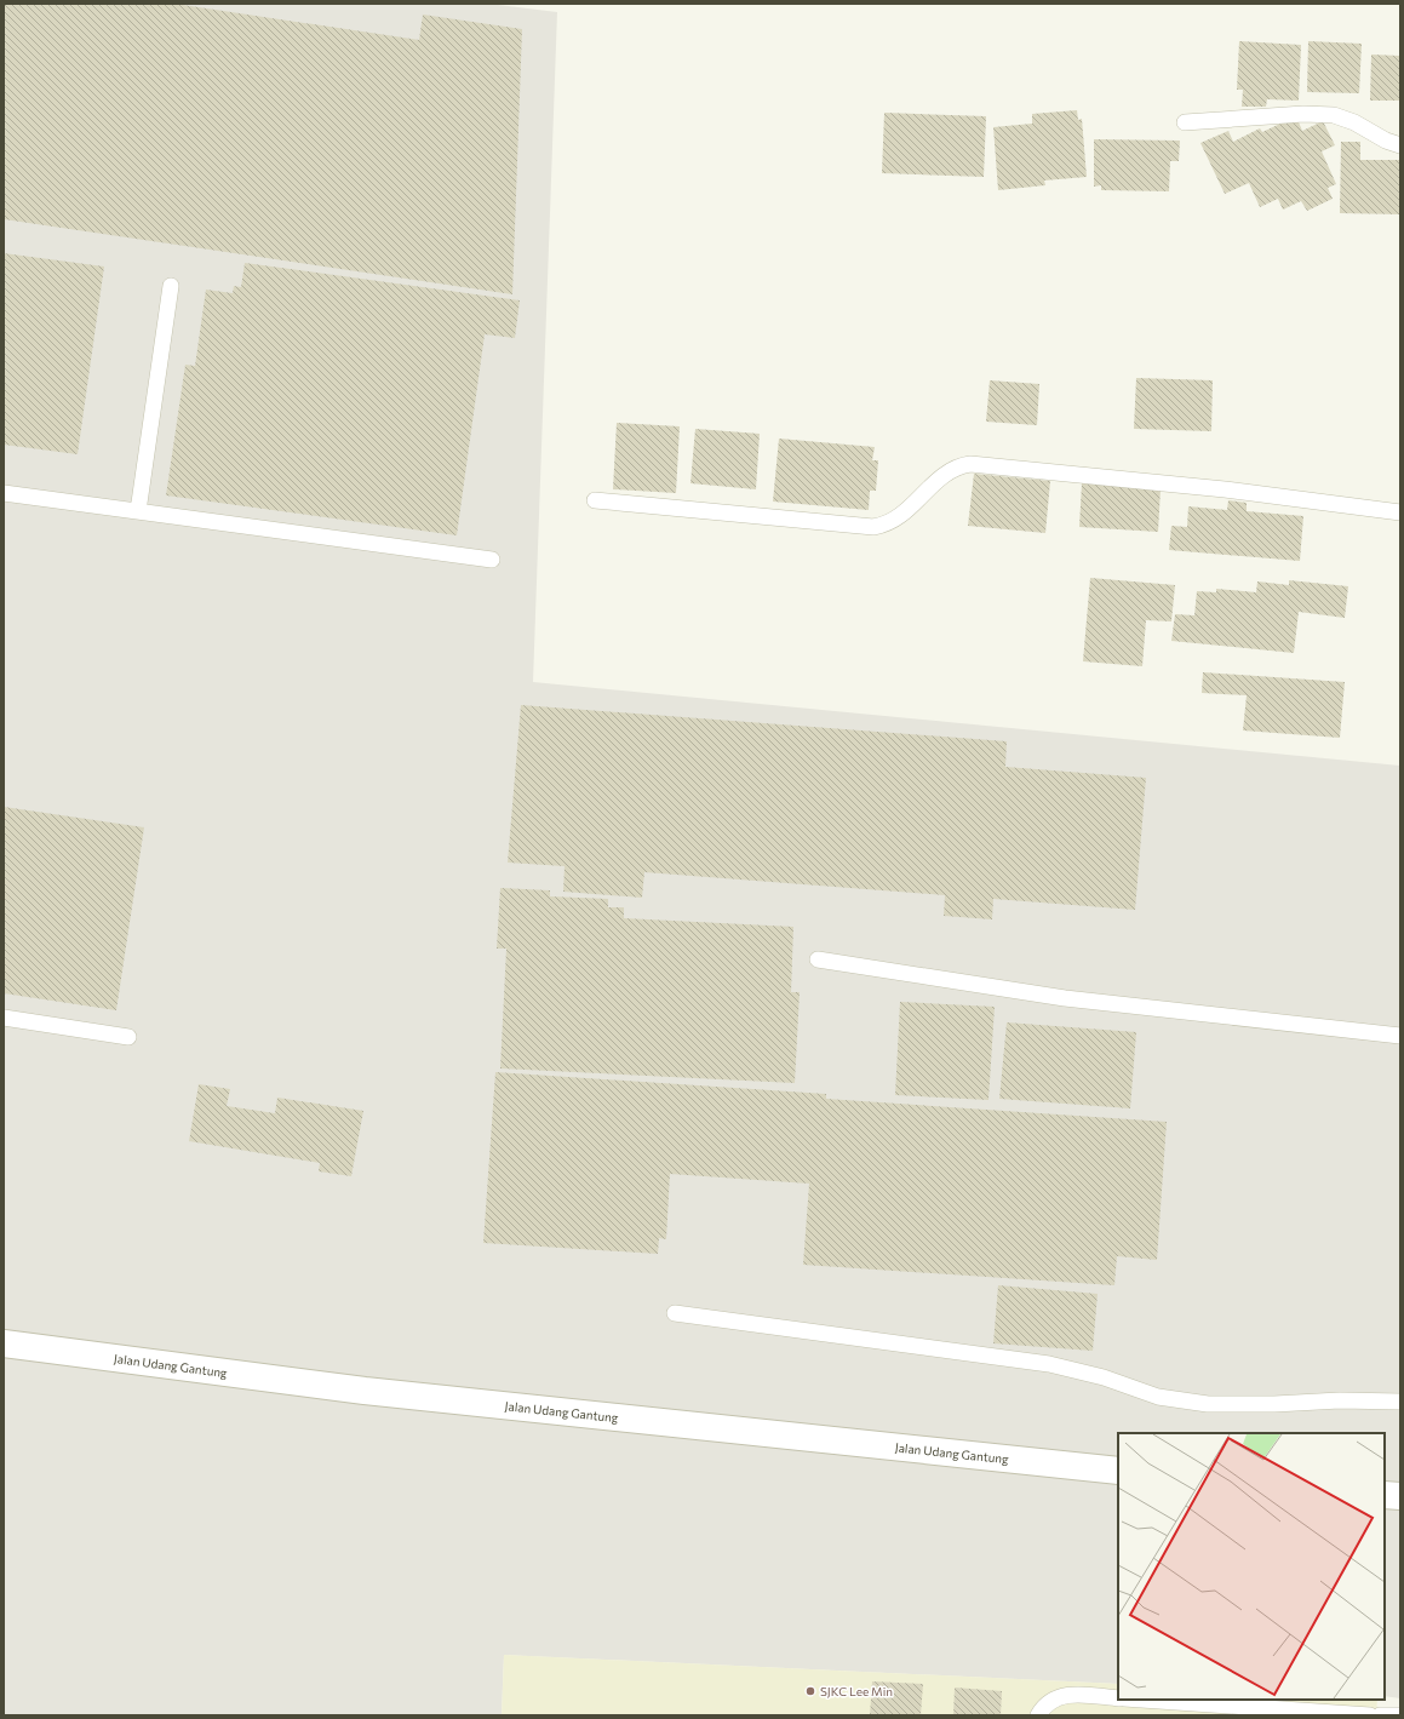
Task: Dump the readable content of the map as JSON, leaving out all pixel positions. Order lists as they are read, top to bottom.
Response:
{
  "streets": {
    "street": ["Jalan Udang Gantung"]
  },
  "places": ["SJKC Lee Min"]
}
